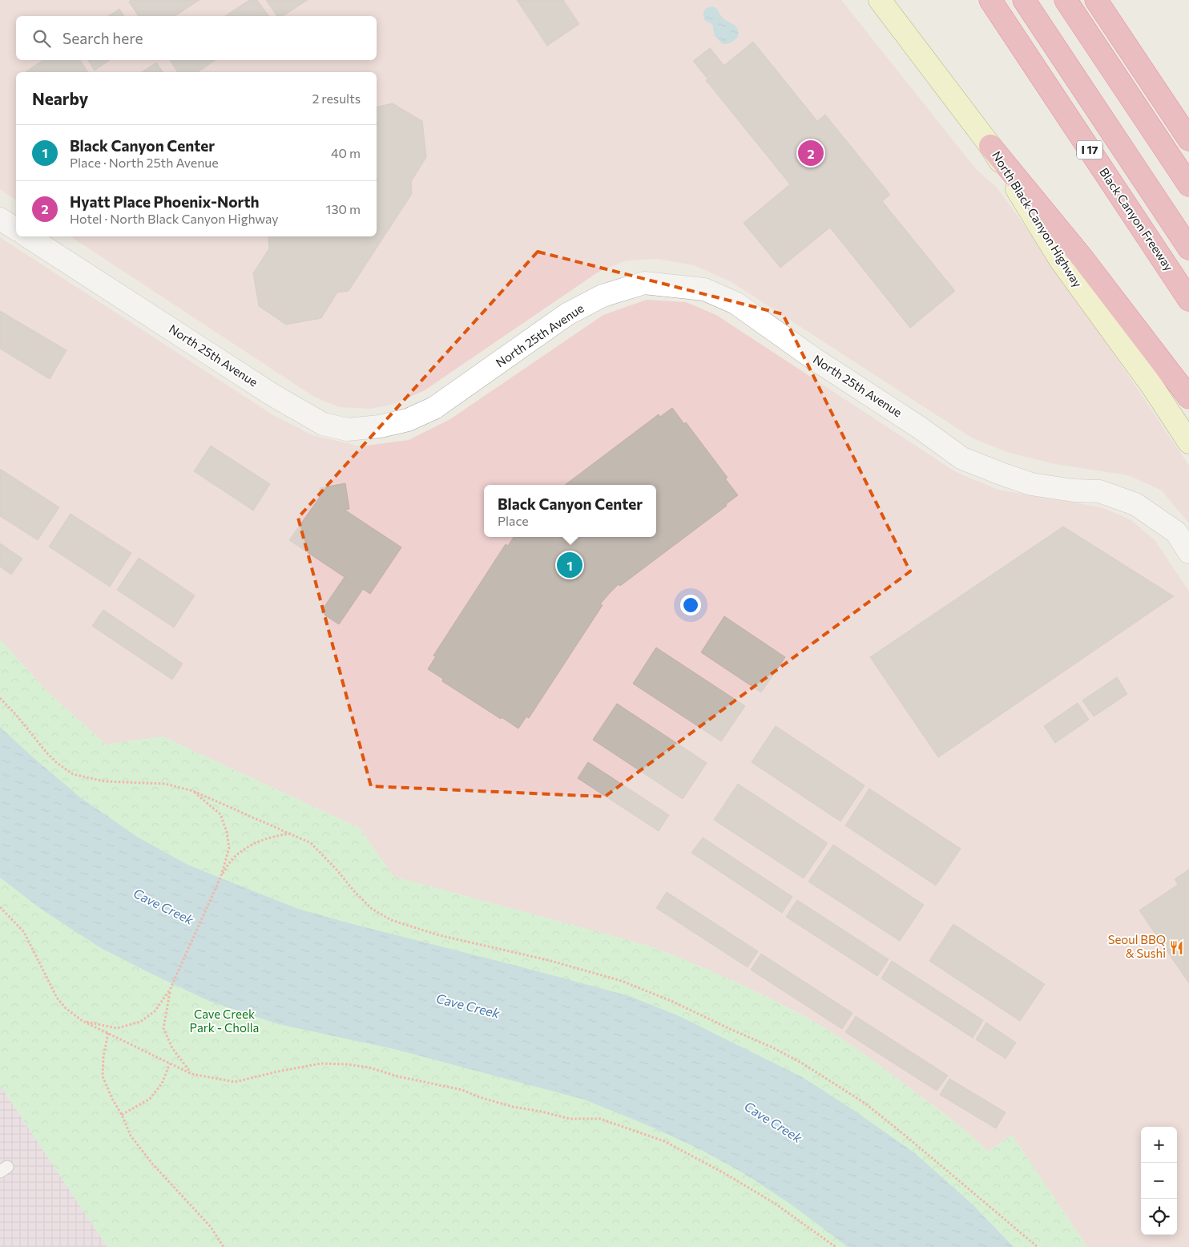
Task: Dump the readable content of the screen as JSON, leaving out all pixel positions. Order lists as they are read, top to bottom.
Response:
{
  "streets": {
    "highway": ["I 17", "Black Canyon Freeway"],
    "main road": ["North Black Canyon Highway"],
    "street": ["North 25th Avenue"]
  },
  "water": ["Cave Creek"],
  "parks": ["Cave Creek Park - Cholla"],
  "places": {
    "restaurant": ["Seoul BBQ & Sushi"]
  },
  "page": {
    "search": "Search here",
    "heading": ["Nearby", "2 results"],
    "list": [
      {
        "mark": "1",
        "name": "Black Canyon Center",
        "note": "Place · North 25th Avenue",
        "value": "40 m"
      },
      {
        "mark": "2",
        "name": "Hyatt Place Phoenix-North",
        "note": "Hotel · North Black Canyon Highway",
        "value": "130 m"
      }
    ],
    "pins": ["2", "1"],
    "popup": ["Black Canyon Center", "Place"],
    "map_buttons": ["+", "−"]
  }
}
